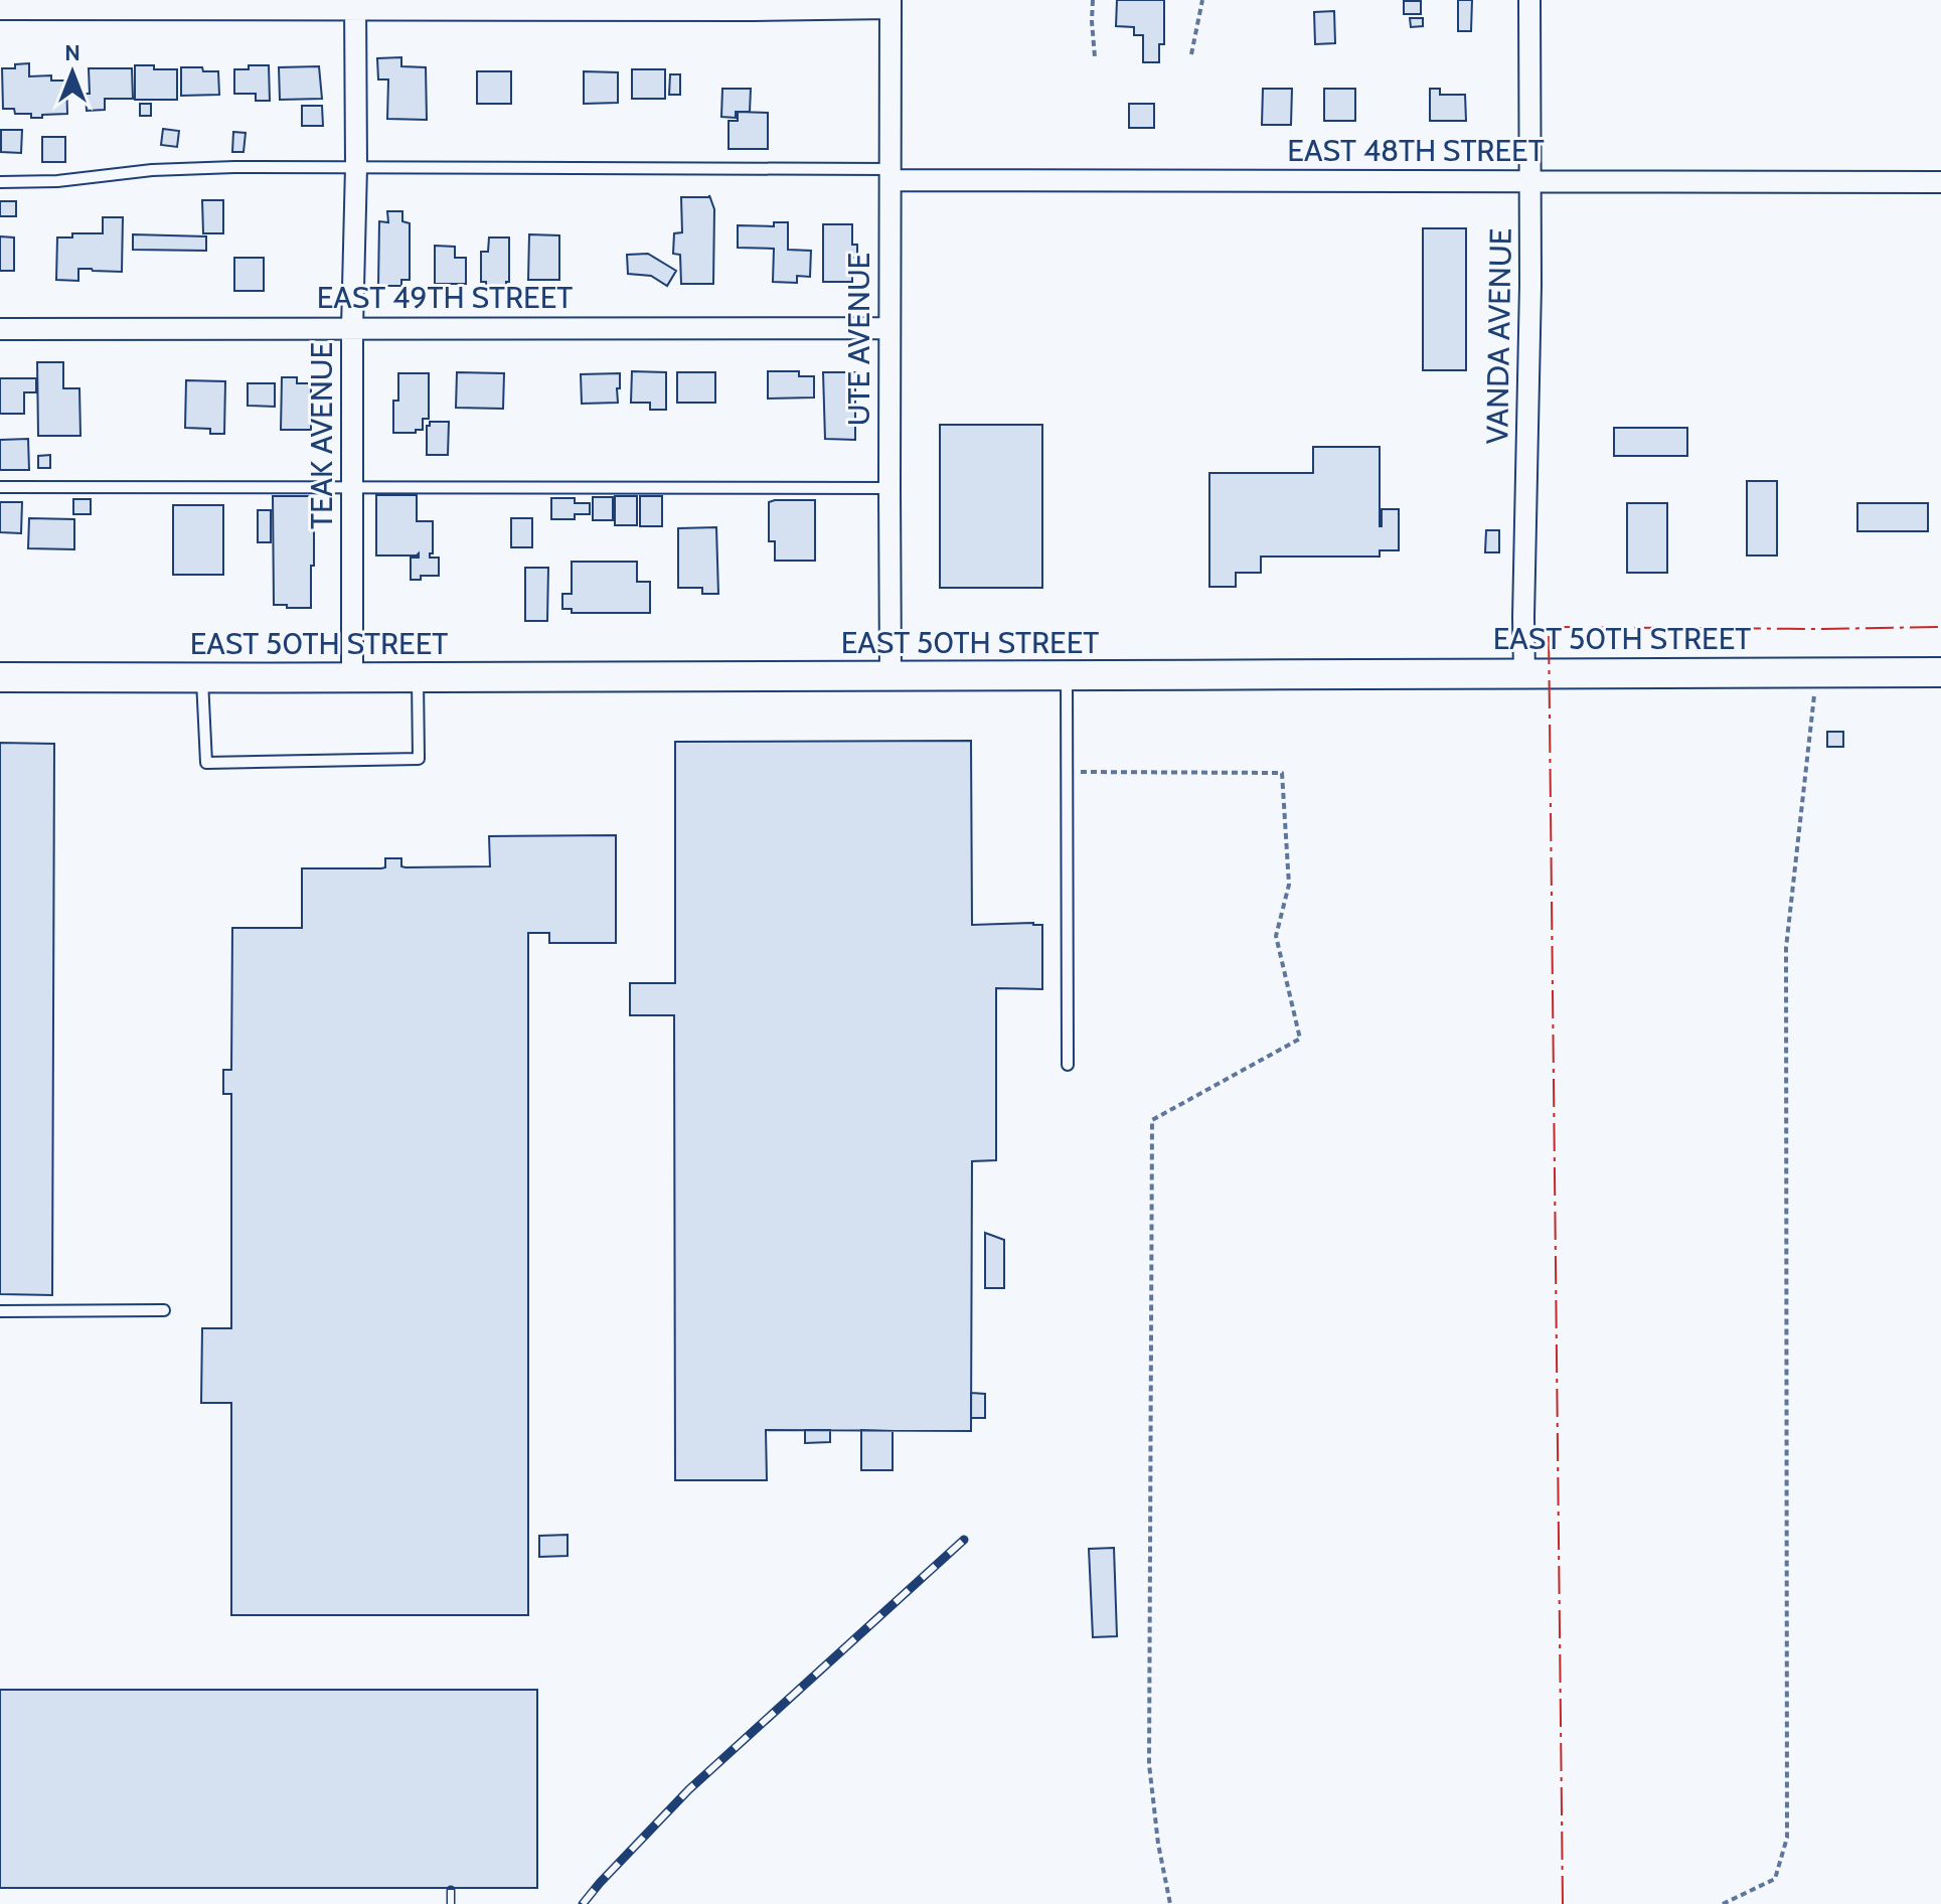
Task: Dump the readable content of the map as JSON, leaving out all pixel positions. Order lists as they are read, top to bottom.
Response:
{
  "streets": {
    "main road": ["EAST 50TH STREET"],
    "street": [
      "EAST 48TH STREET",
      "EAST 49TH STREET",
      "VANDA AVENUE",
      "UTE AVENUE",
      "TEAK AVENUE"
    ]
  },
  "crossings": [
    ["EAST 48TH STREET", "VANDA AVENUE"],
    ["EAST 48TH STREET", "UTE AVENUE"],
    ["EAST 49TH STREET", "UTE AVENUE"],
    ["EAST 49TH STREET", "TEAK AVENUE"],
    ["VANDA AVENUE", "EAST 50TH STREET"],
    ["UTE AVENUE", "EAST 50TH STREET"],
    ["TEAK AVENUE", "EAST 50TH STREET"]
  ],
  "north": "top"
}
